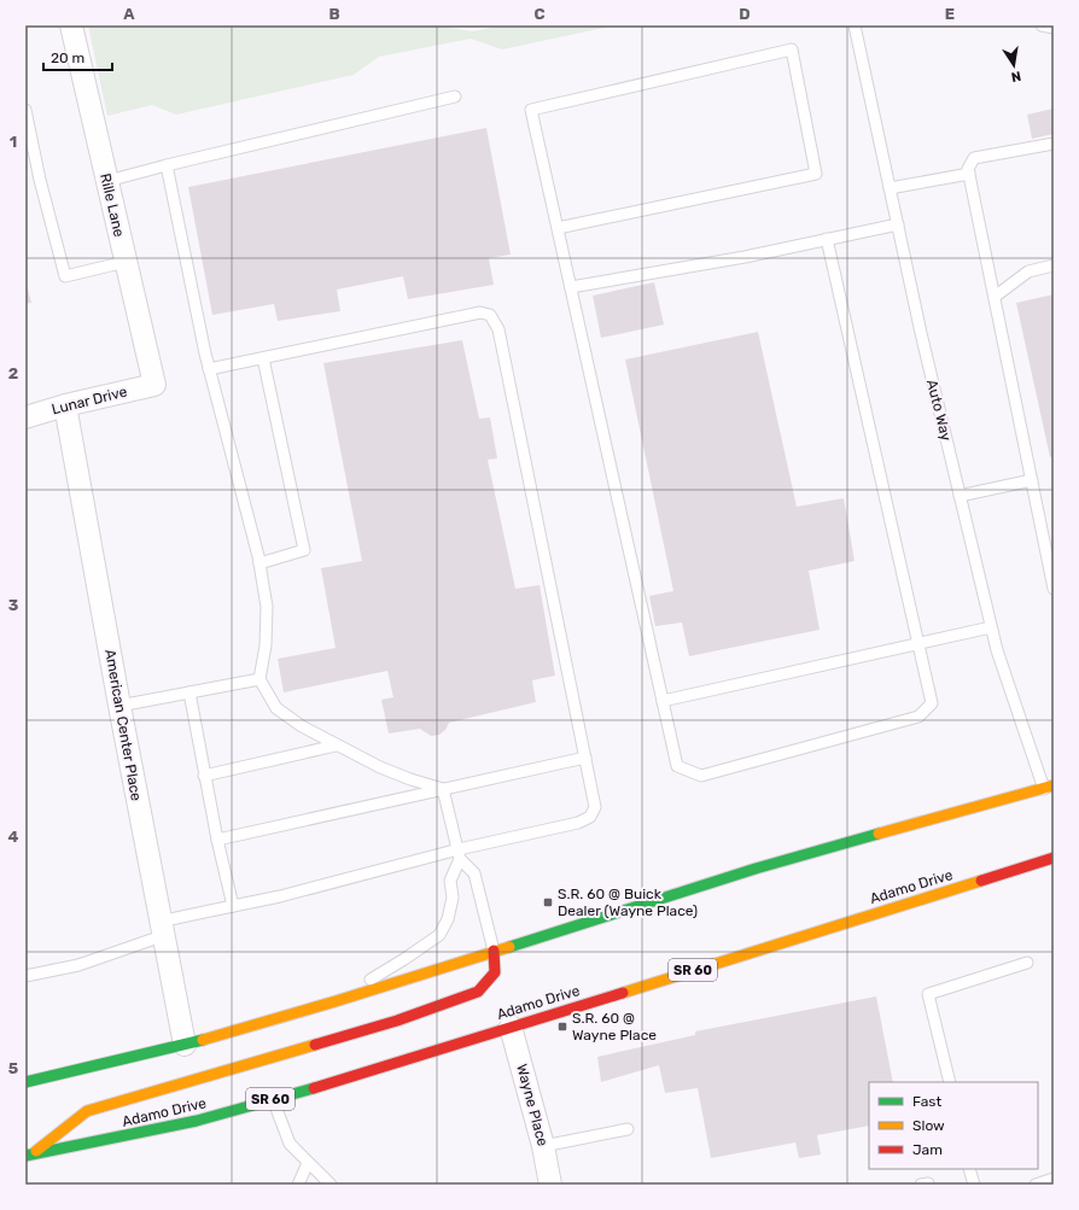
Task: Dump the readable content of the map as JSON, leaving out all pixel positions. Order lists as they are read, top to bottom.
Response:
{
  "streets": {
    "main road": ["Adamo Drive", "SR 60"],
    "street": [
      "Rille Lane",
      "Lunar Drive",
      "American Center Place",
      "Wayne Place"
    ],
    "lane": ["Auto Way"]
  },
  "crossings": [
    ["Rille Lane", "Lunar Drive"],
    ["Lunar Drive", "American Center Place"],
    ["Adamo Drive", "Wayne Place"]
  ],
  "places": {
    "transit": ["S.R. 60 @ Buick Dealer (Wayne Place)", "S.R. 60 @ Wayne Place"]
  },
  "legend": ["Fast", "Slow", "Jam"],
  "scale_bar": "20 m",
  "north": "bottom",
  "grid": {
    "columns": [
      "A",
      "B",
      "C",
      "D",
      "E"
    ],
    "rows": [
      "1",
      "2",
      "3",
      "4",
      "5"
    ]
  }
}
